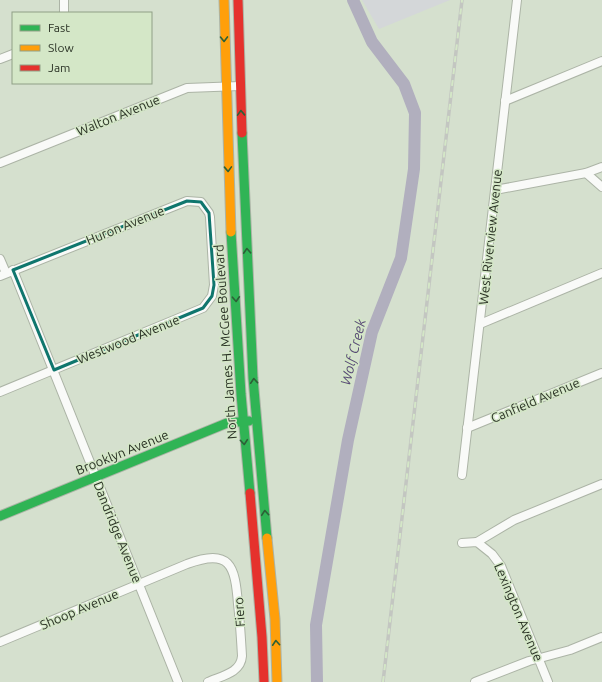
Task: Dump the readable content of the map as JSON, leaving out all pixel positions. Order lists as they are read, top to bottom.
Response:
{
  "streets": {
    "main road": ["North James H. McGee Boulevard", "Brooklyn Avenue"],
    "street": [
      "Walton Avenue",
      "Huron Avenue",
      "West Riverview Avenue",
      "Westwood Avenue",
      "Canfield Avenue",
      "Dandridge Avenue",
      "Shoop Avenue",
      "Fiero",
      "Lexington Avenue"
    ]
  },
  "crossings": [
    ["Walton Avenue", "North James H. McGee Boulevard"],
    ["Huron Avenue", "Westwood Avenue"],
    ["Huron Avenue", "Dandridge Avenue"],
    ["West Riverview Avenue", "Canfield Avenue"],
    ["Westwood Avenue", "Dandridge Avenue"],
    ["North James H. McGee Boulevard", "Brooklyn Avenue"],
    ["Brooklyn Avenue", "Dandridge Avenue"],
    ["Dandridge Avenue", "Shoop Avenue"],
    ["Shoop Avenue", "Fiero"]
  ],
  "water": ["Wolf Creek"],
  "legend": ["Fast", "Slow", "Jam"]
}
